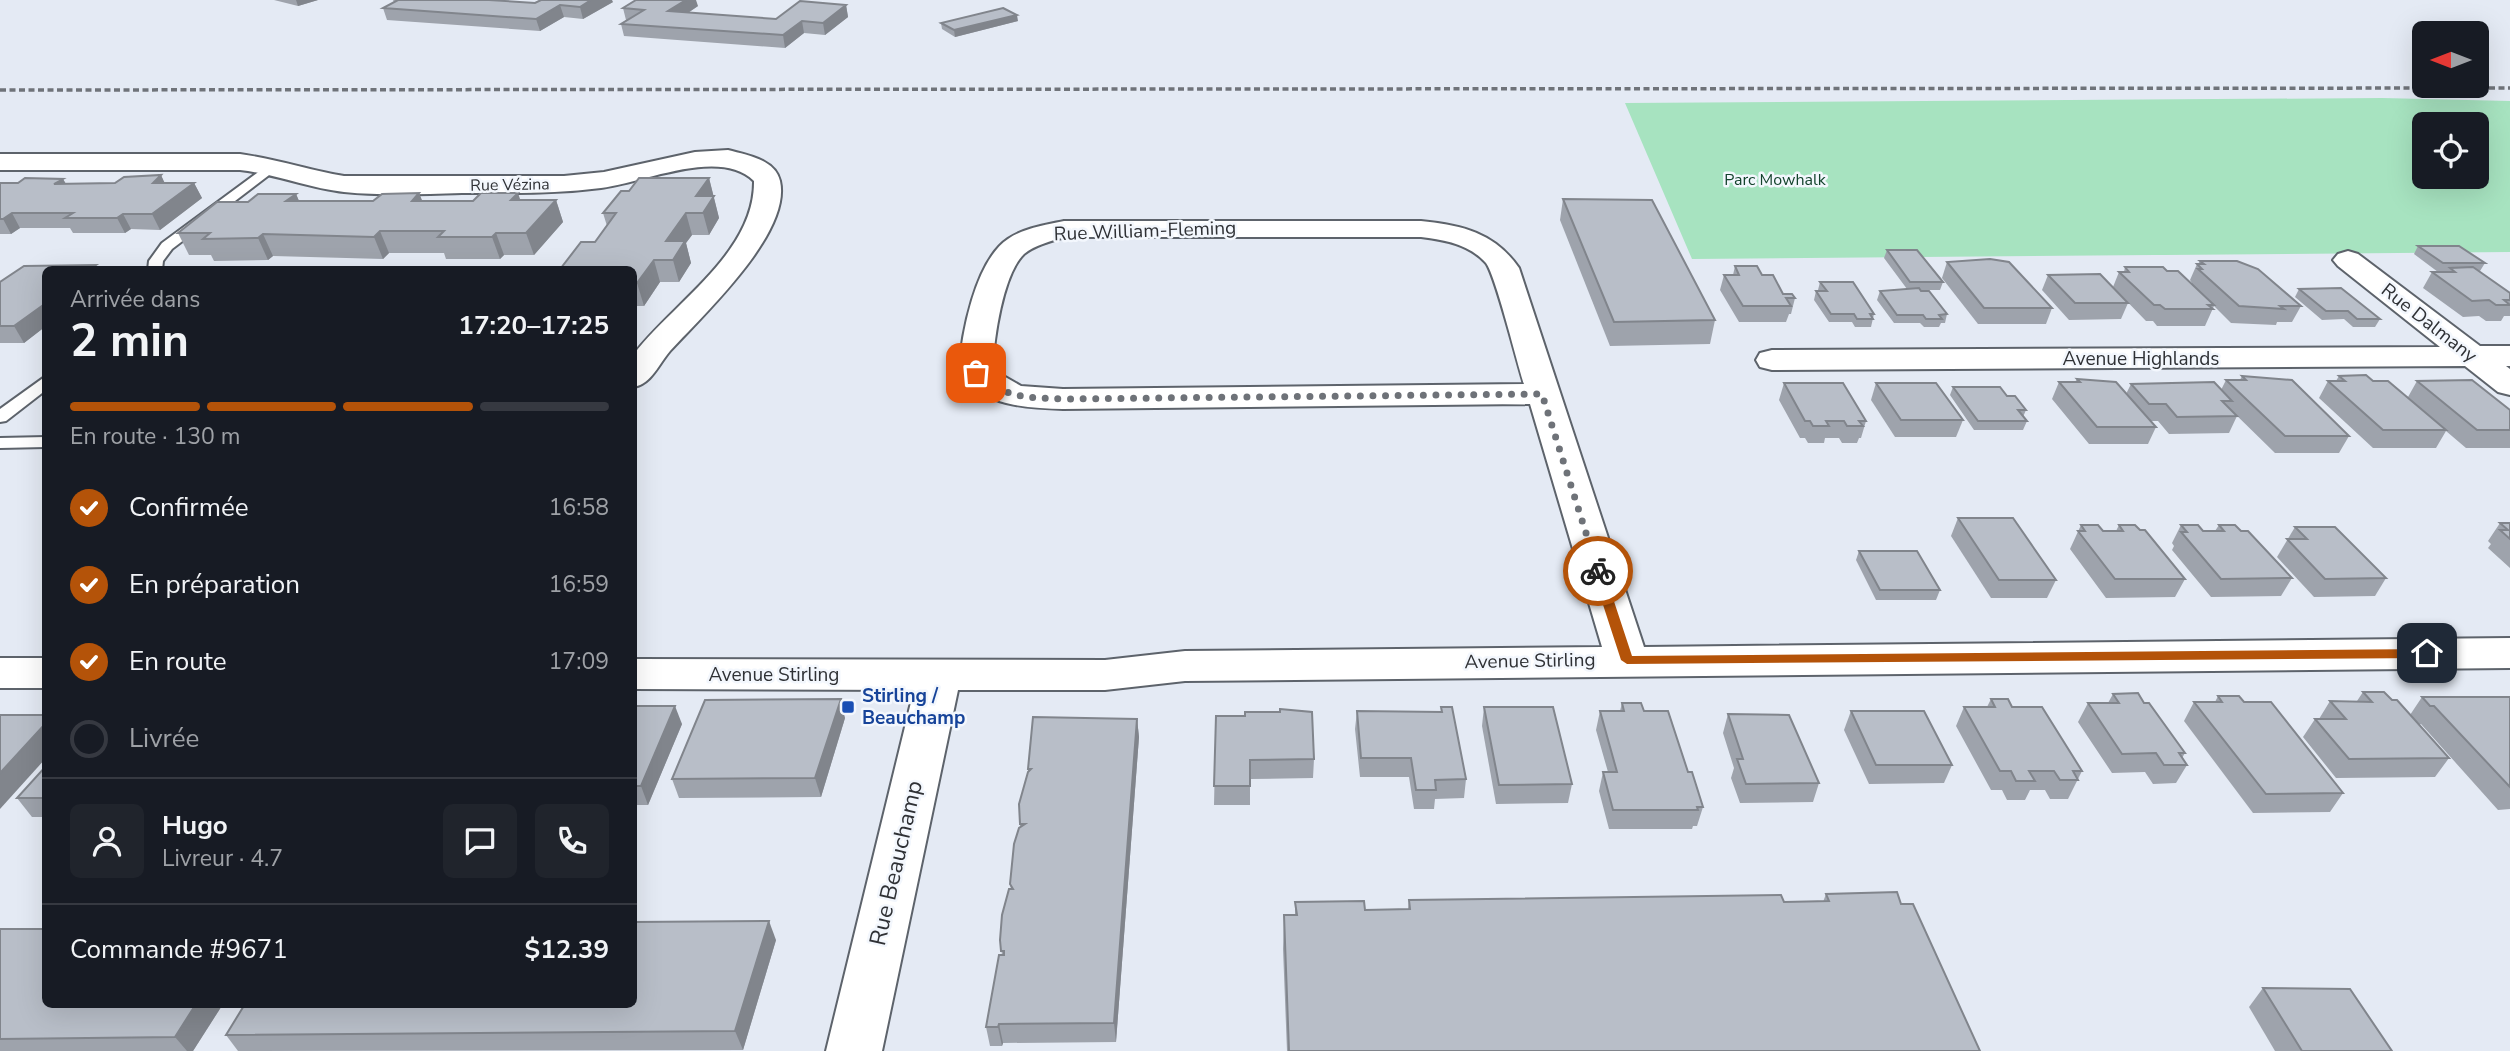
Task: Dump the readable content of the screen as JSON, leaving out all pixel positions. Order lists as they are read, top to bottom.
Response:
{
  "streets": {
    "street": [
      "Rue Vézina",
      "Rue William-Fleming",
      "Rue Dalmany",
      "Avenue Highlands",
      "Avenue Stirling",
      "Rue Beauchamp"
    ]
  },
  "crossings": [
    ["Rue William-Fleming", "Avenue Stirling"],
    ["Rue Dalmany", "Avenue Highlands"],
    ["Avenue Stirling", "Rue Beauchamp"]
  ],
  "parks": ["Parc Mowhalk"],
  "places": {
    "transit": ["Stirling / Beauchamp"]
  },
  "north": "left",
  "page": {
    "heading": ["2 min", "Arrivée dans", "17:20–17:25"],
    "panel": [
      "Hugo",
      "Livreur · 4.7",
      "Commande #9671",
      "$12.39"
    ],
    "bar": "En route · 130 m",
    "list": [
      ["Confirmée", "16:58"],
      ["En préparation", "16:59"],
      ["En route", "17:09"],
      "Livrée"
    ]
  }
}
